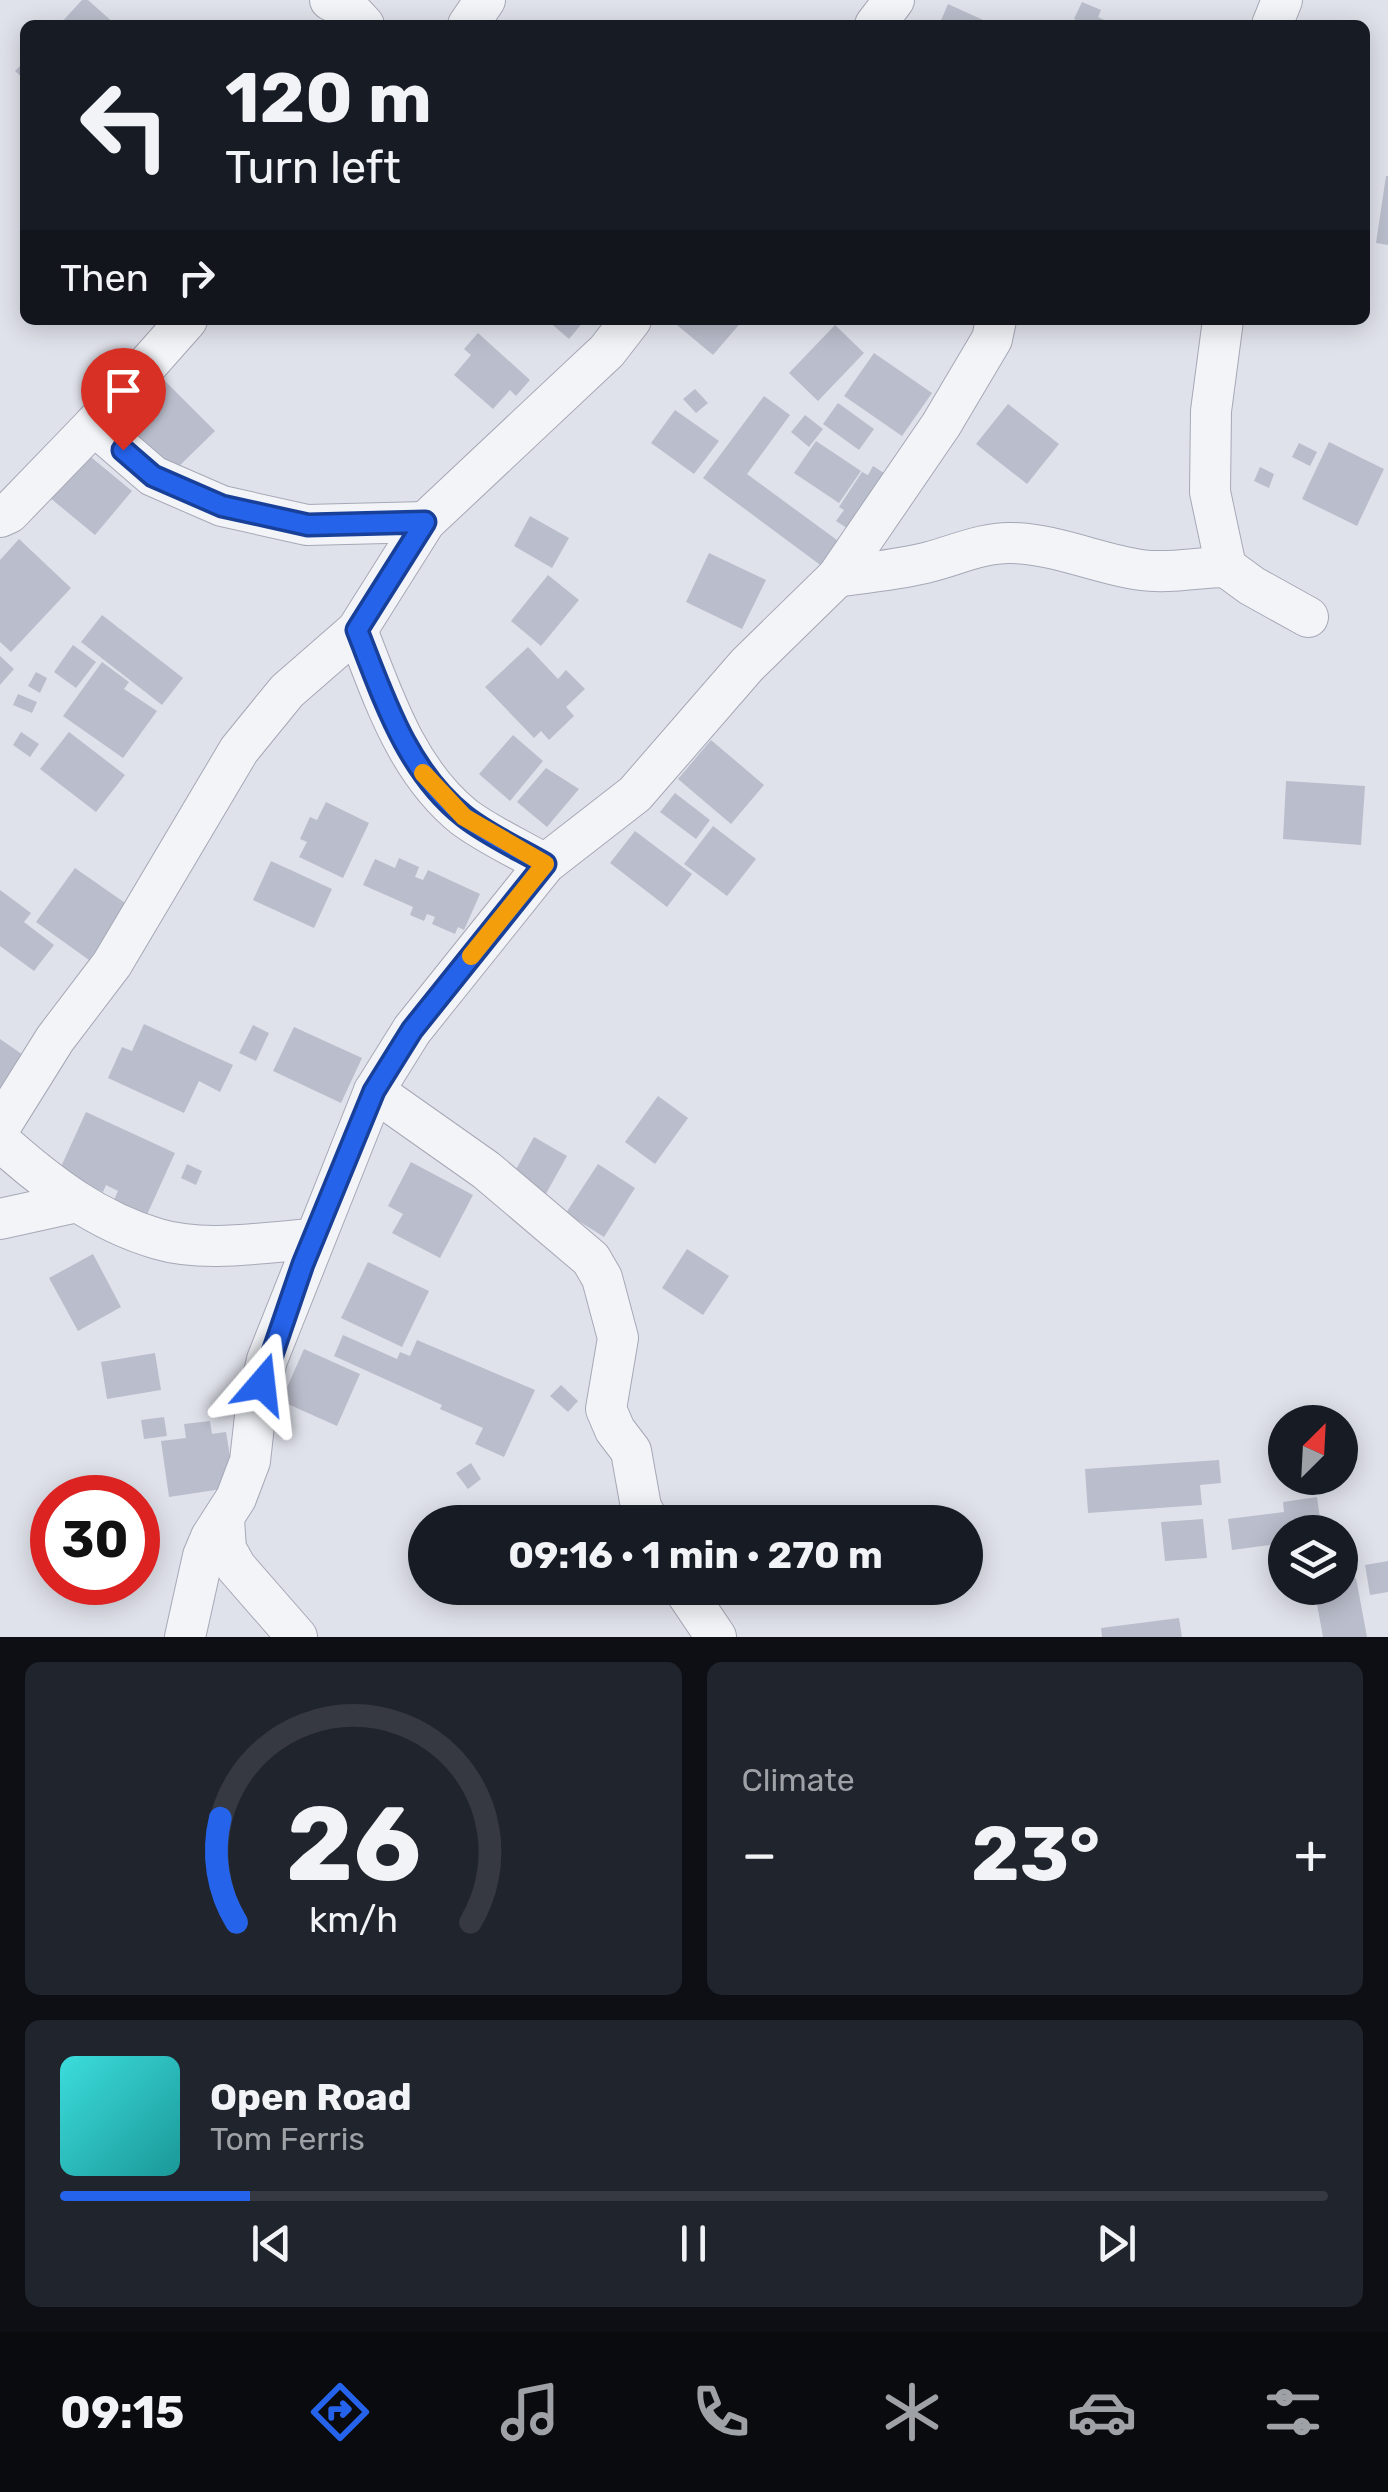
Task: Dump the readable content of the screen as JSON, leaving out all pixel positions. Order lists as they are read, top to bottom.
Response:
{
  "north": "top right",
  "page": {
    "turn": ["120 m", "Turn left"],
    "then": "Then",
    "limit": "30",
    "trip": "09:16 · 1 min · 270 m",
    "tile": "Climate",
    "heat": ["−", "23°", "+"],
    "song": ["Open Road", "Tom Ferris"],
    "tabs": "09:15",
    "gauge": ["26", "km/h"]
  }
}
